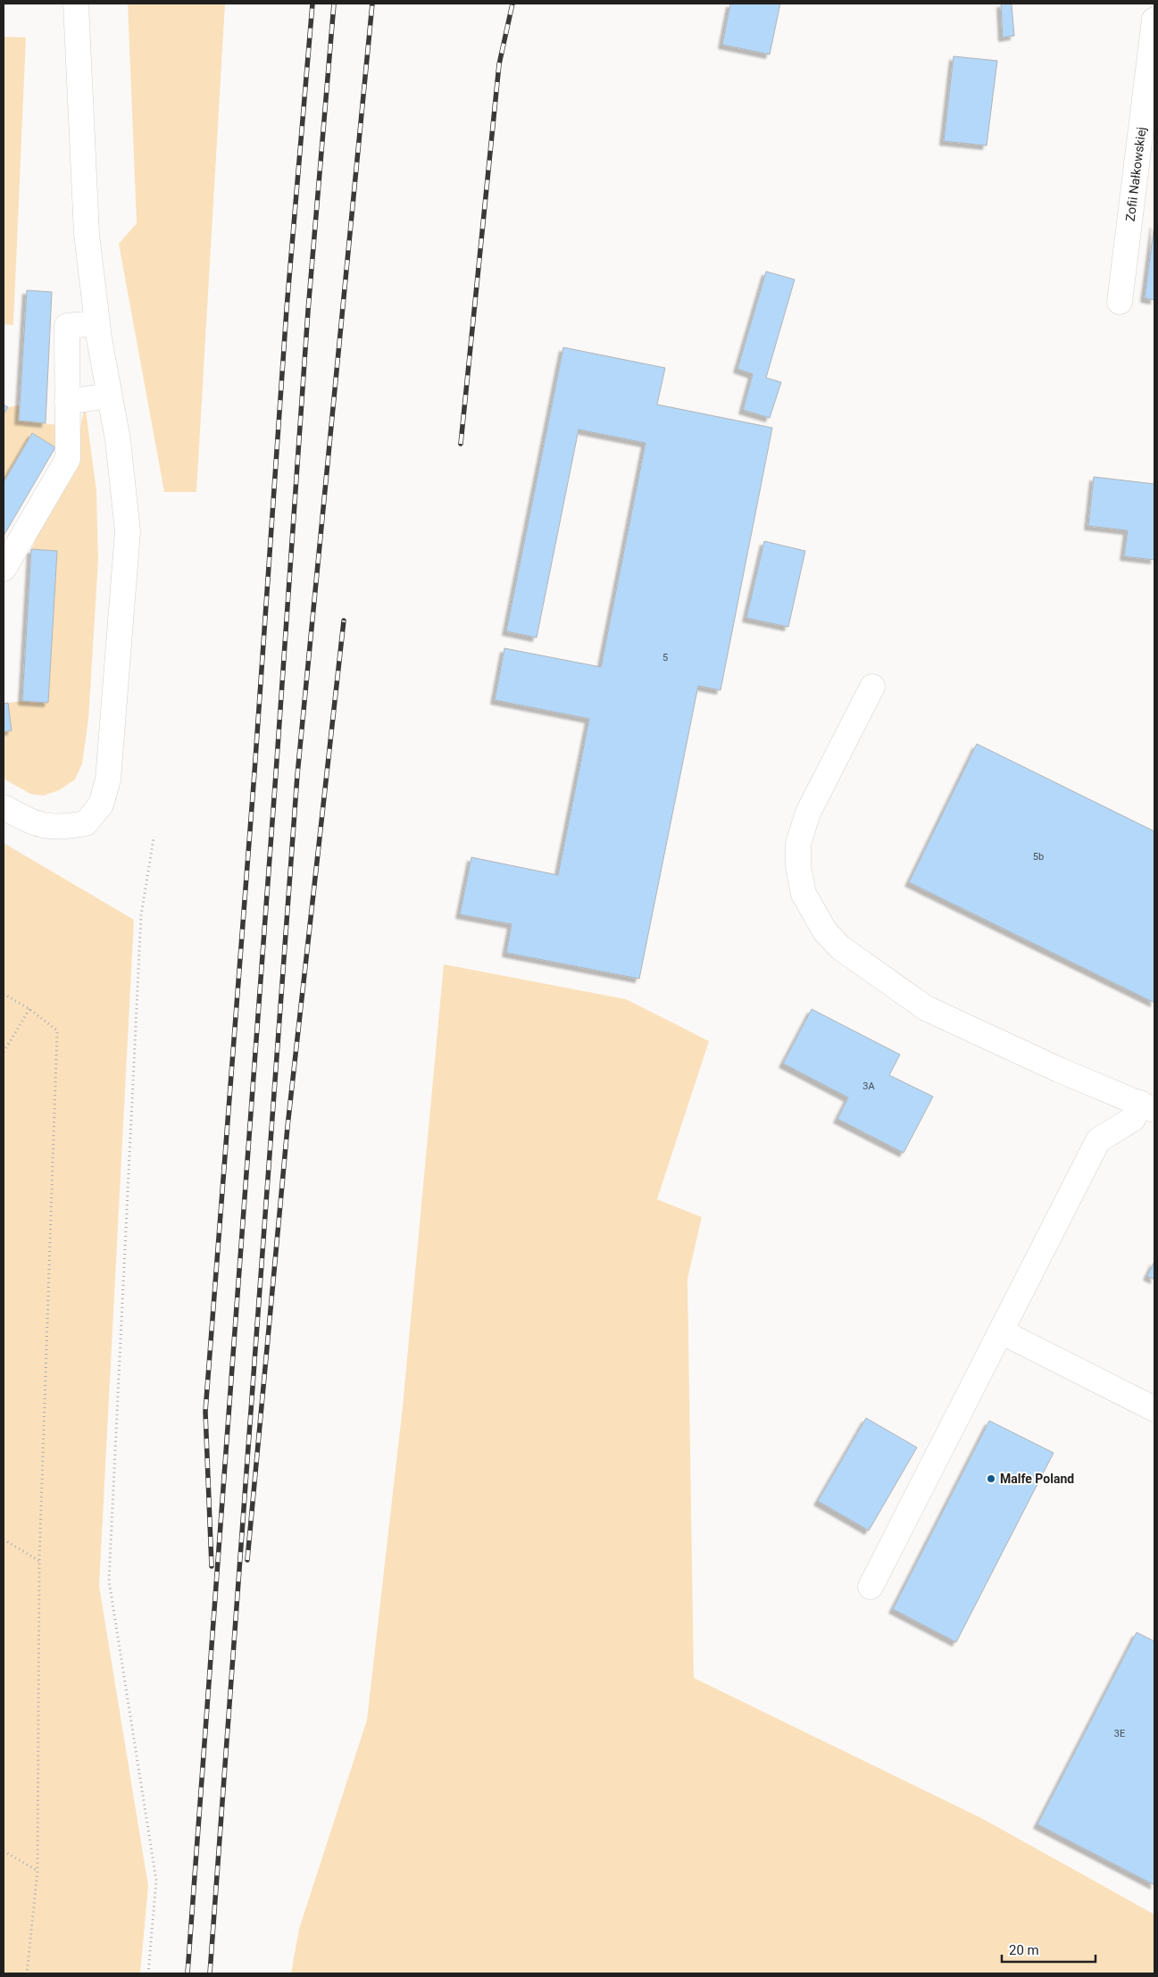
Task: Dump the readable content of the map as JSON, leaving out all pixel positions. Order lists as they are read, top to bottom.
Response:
{
  "streets": {
    "street": ["Zofii Nałkowskiej"]
  },
  "places": ["Malfe Poland"],
  "house_numbers": [
    "5",
    "5b",
    "3A",
    "3E"
  ],
  "scale_bar": "20 m"
}
